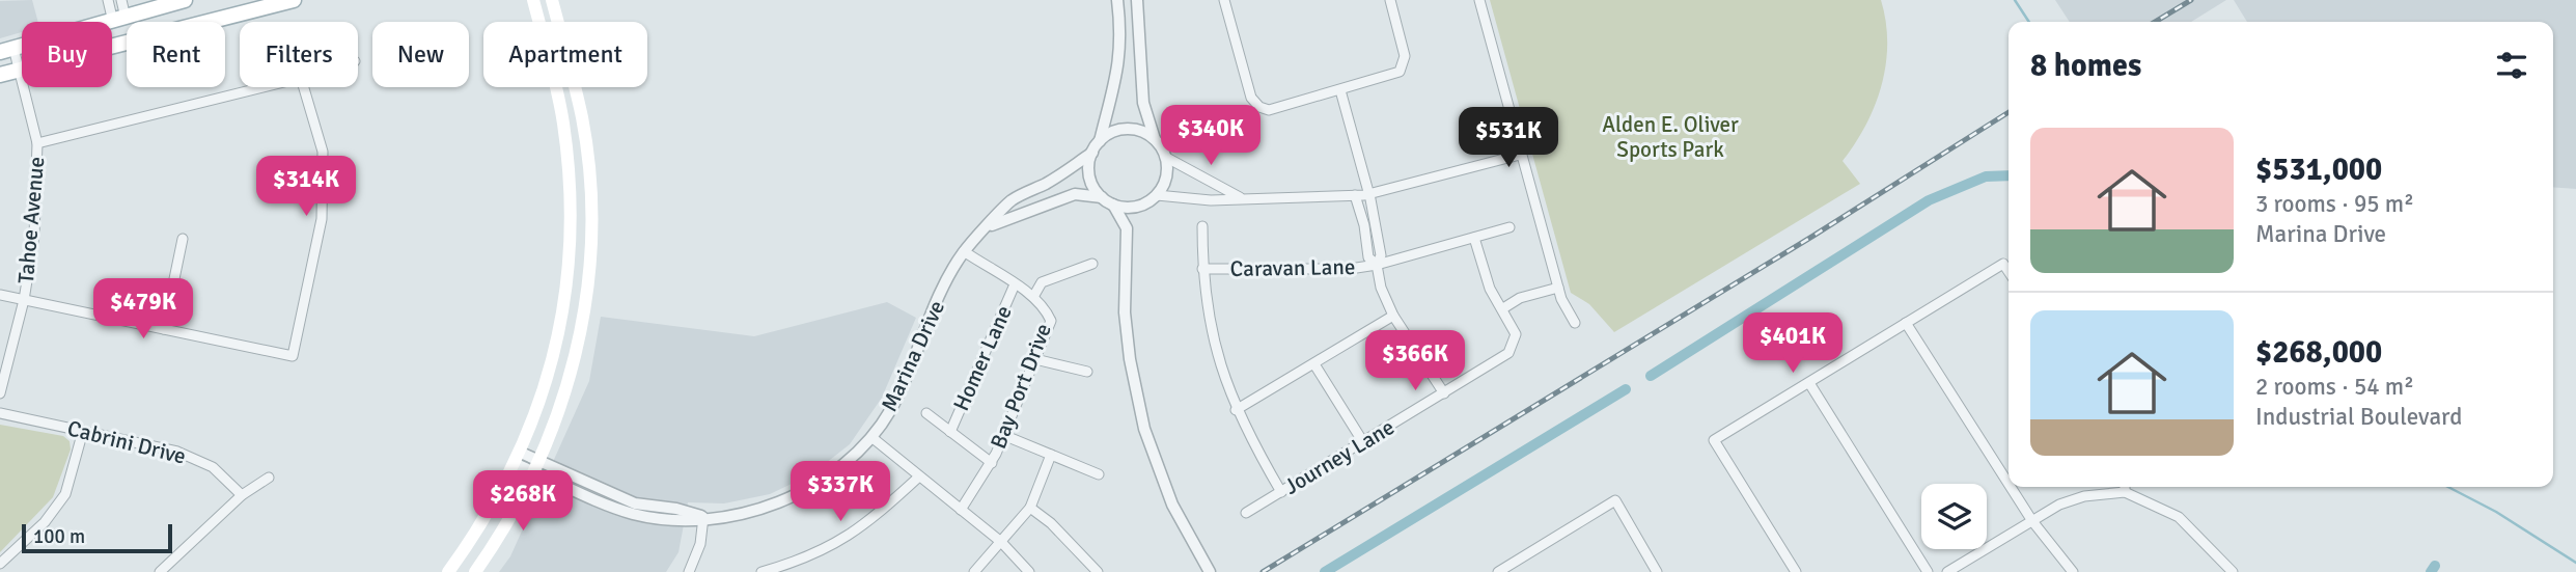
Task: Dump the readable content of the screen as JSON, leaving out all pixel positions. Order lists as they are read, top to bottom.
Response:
{
  "streets": {
    "street": [
      "Tahoe Avenue",
      "Caravan Lane",
      "Marina Drive",
      "Homer Lane",
      "Bay Port Drive",
      "Cabrini Drive",
      "Journey Lane"
    ]
  },
  "crossings": [
    ["Caravan Lane", "Journey Lane"],
    ["Marina Drive", "Bay Port Drive"],
    ["Homer Lane", "Bay Port Drive"]
  ],
  "parks": ["Alden E. Oliver Sports Park"],
  "scale_bar": "100 m",
  "page": {
    "chip": [
      "Buy",
      "Rent",
      "Filters",
      "New",
      "Apartment"
    ],
    "heading": "8 homes",
    "price": [
      "$340K",
      "$531K",
      "$314K",
      "$479K",
      "$401K",
      "$366K",
      "$337K",
      "$268K"
    ],
    "list": [
      {
        "name": "$531,000",
        "note": "3 rooms · 95 m² · Marina Drive"
      },
      {
        "name": "$268,000",
        "note": "2 rooms · 54 m² · Industrial Boulevard"
      }
    ],
    "scale": "100 m"
  }
}
